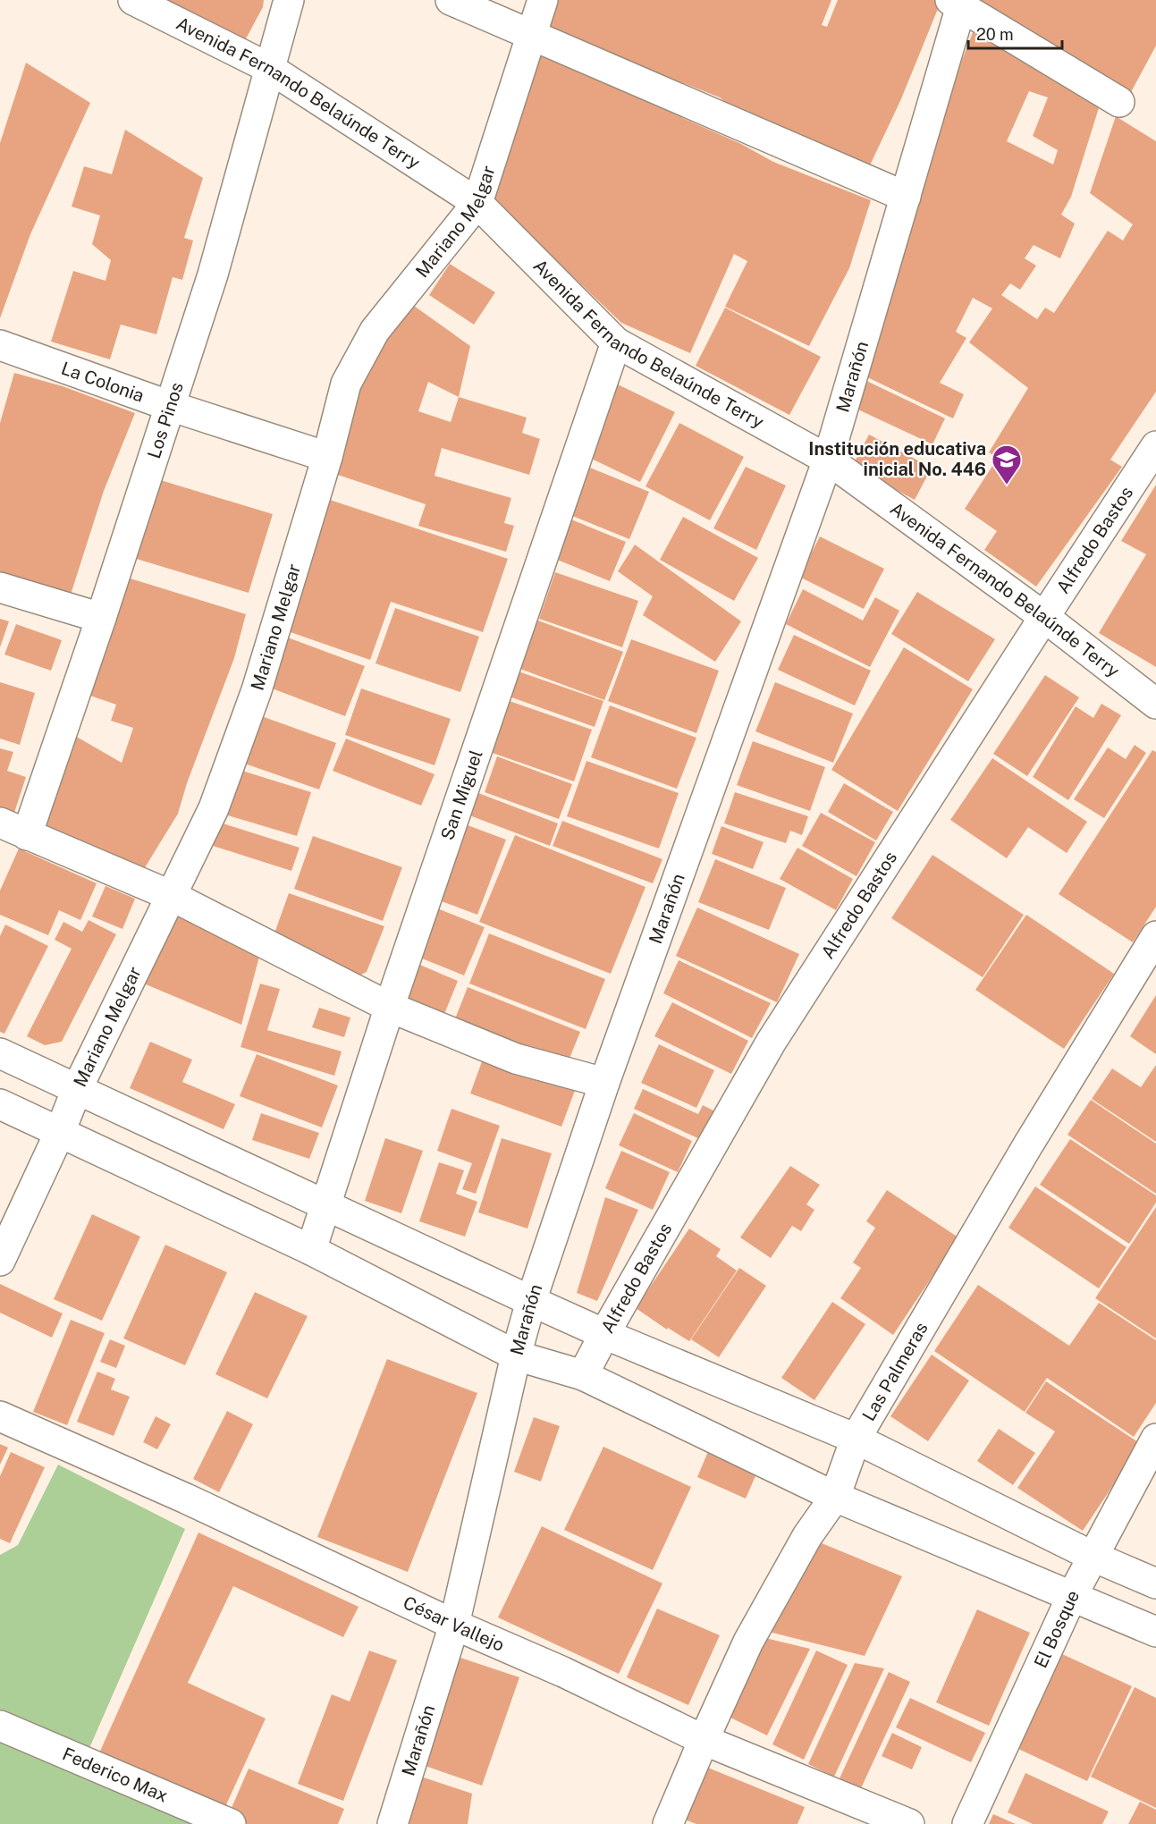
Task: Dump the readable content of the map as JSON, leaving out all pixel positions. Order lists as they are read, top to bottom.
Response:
{
  "streets": {
    "street": [
      "Avenida Fernando Belaúnde Terry",
      "Mariano Melgar",
      "Marañón",
      "La Colonia",
      "Los Pinos",
      "Alfredo Bastos",
      "San Miguel",
      "Las Palmeras",
      "César Vallejo",
      "El Bosque",
      "Federico Max"
    ]
  },
  "crossings": [
    ["Avenida Fernando Belaúnde Terry", "Mariano Melgar"],
    ["Avenida Fernando Belaúnde Terry", "Marañón"],
    ["Avenida Fernando Belaúnde Terry", "Los Pinos"],
    ["Avenida Fernando Belaúnde Terry", "Alfredo Bastos"],
    ["Avenida Fernando Belaúnde Terry", "San Miguel"],
    ["Mariano Melgar", "La Colonia"],
    ["Marañón", "César Vallejo"],
    ["La Colonia", "Los Pinos"],
    ["Las Palmeras", "César Vallejo"]
  ],
  "places": {
    "school or university": ["Institución educativa inicial No. 446"]
  },
  "scale_bar": "20 m"
}
